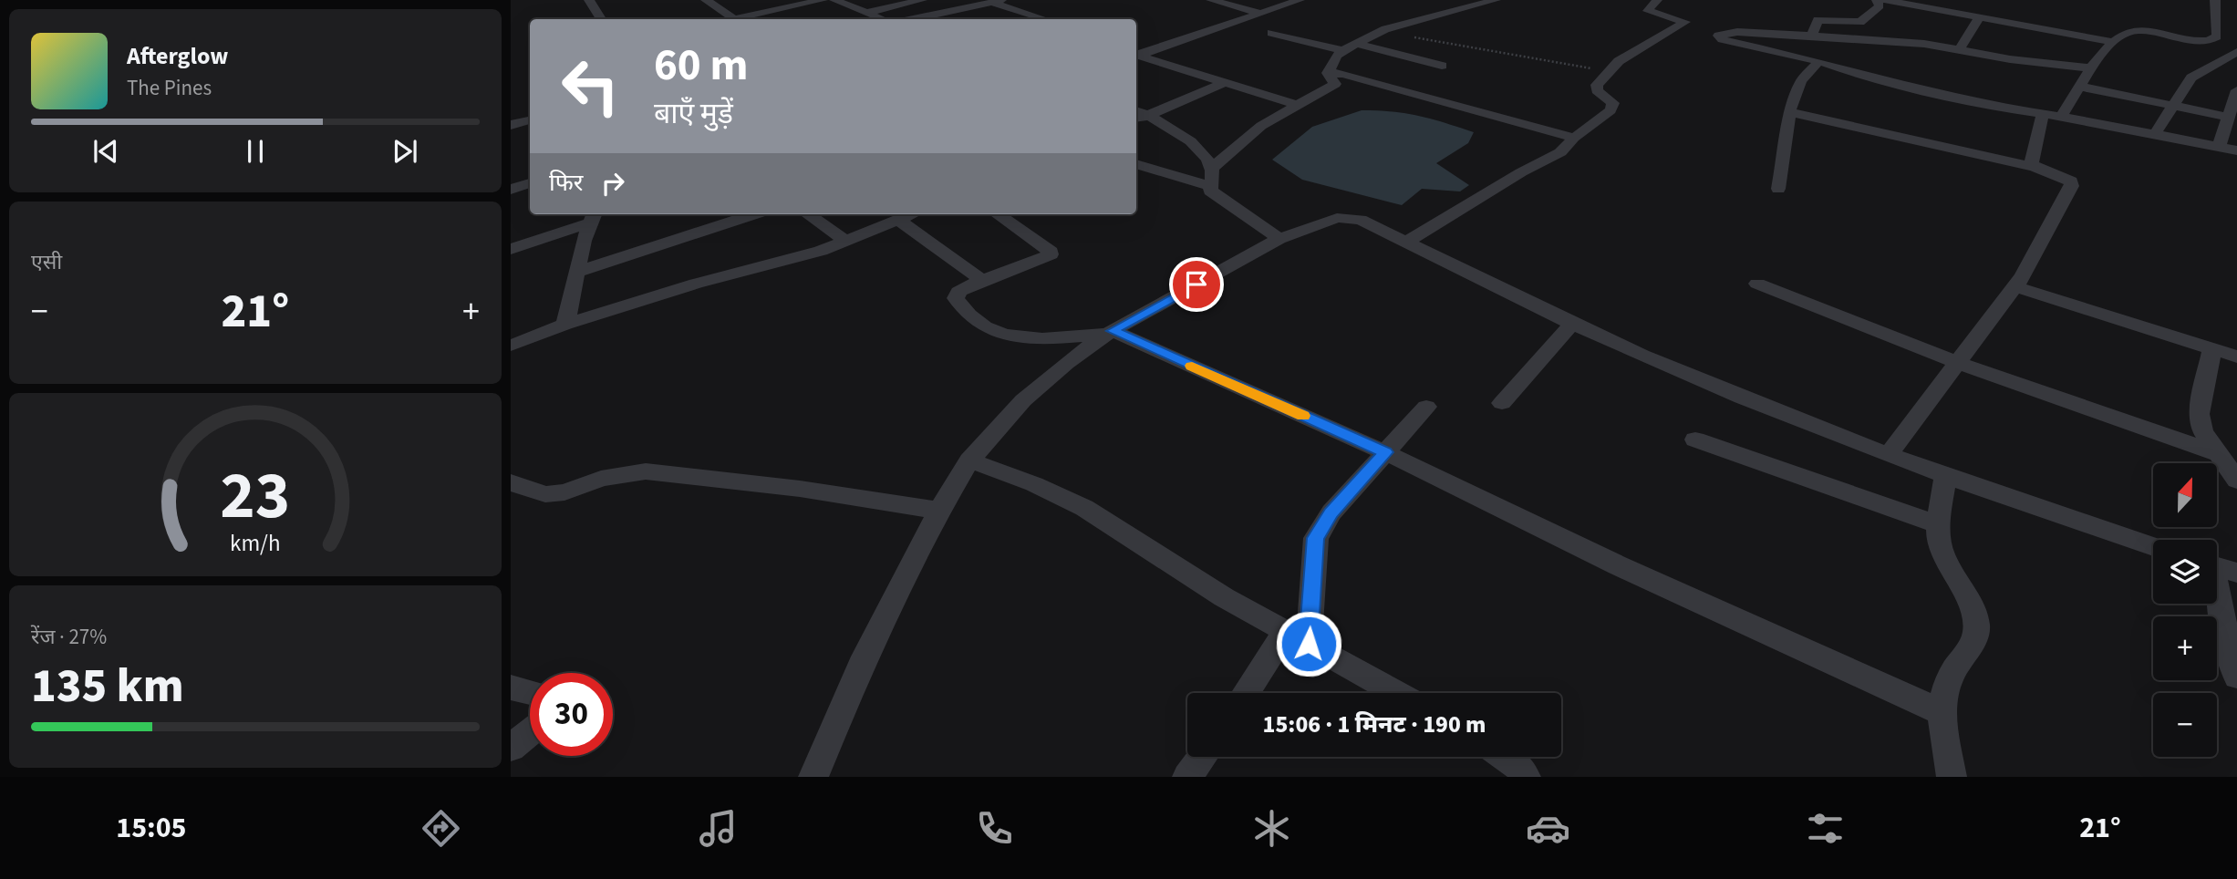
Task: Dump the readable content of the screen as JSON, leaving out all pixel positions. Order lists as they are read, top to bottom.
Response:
{
  "north": "top",
  "page": {
    "turn": ["60 m", "बाएँ मुड़ें"],
    "song": ["Afterglow", "The Pines"],
    "then": "फिर",
    "tile": [
      "एसी",
      ["रेंज · 27%", "135 km"]
    ],
    "heat": ["−", "21°", "+"],
    "map_buttons": ["+", "−"],
    "limit": "30",
    "trip": "15:06 · 1 मिनट · 190 m",
    "tabs": ["15:05", "21°"],
    "gauge": ["23", "km/h"]
  }
}
